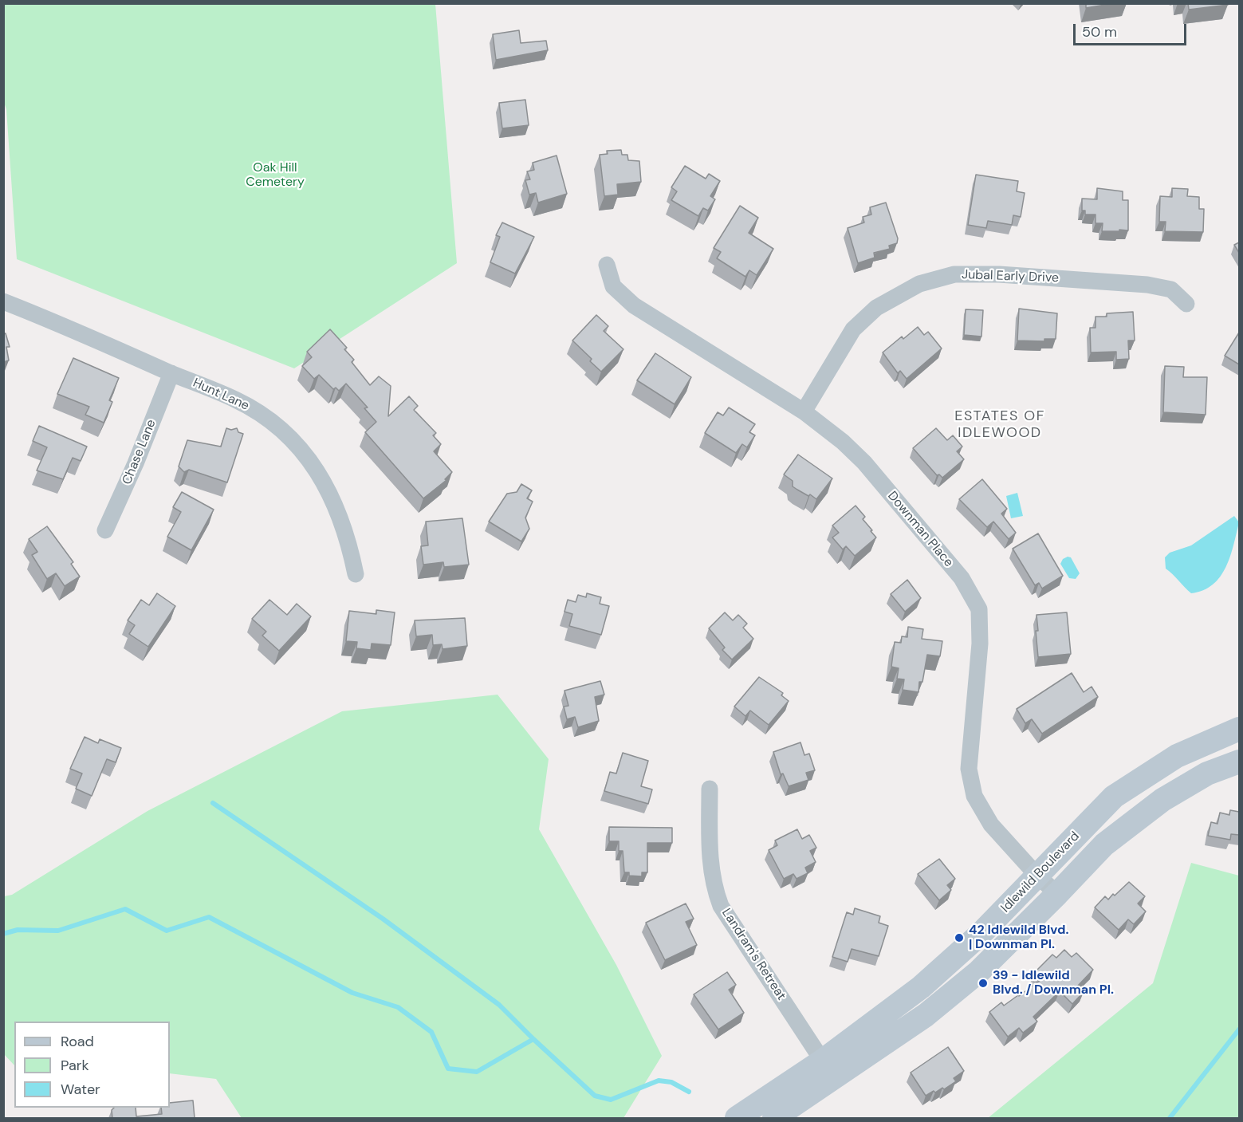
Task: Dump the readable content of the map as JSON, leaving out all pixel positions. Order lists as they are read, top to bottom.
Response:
{
  "streets": {
    "street": [
      "Jubal Early Drive",
      "Hunt Lane",
      "Chase Lane",
      "Downman Place",
      "Idlewild Boulevard",
      "Landram's Retreat"
    ]
  },
  "crossings": [
    ["Jubal Early Drive", "Downman Place"],
    ["Hunt Lane", "Chase Lane"],
    ["Downman Place", "Idlewild Boulevard"],
    ["Idlewild Boulevard", "Landram's Retreat"]
  ],
  "districts": ["ESTATES OF IDLEWOOD"],
  "parks": ["Oak Hill Cemetery"],
  "places": ["42 Idlewild Blvd. | Downman Pl.", "39 - Idlewild Blvd. / Downman Pl."],
  "legend": ["Road", "Park", "Water"],
  "scale_bar": "50 m"
}
